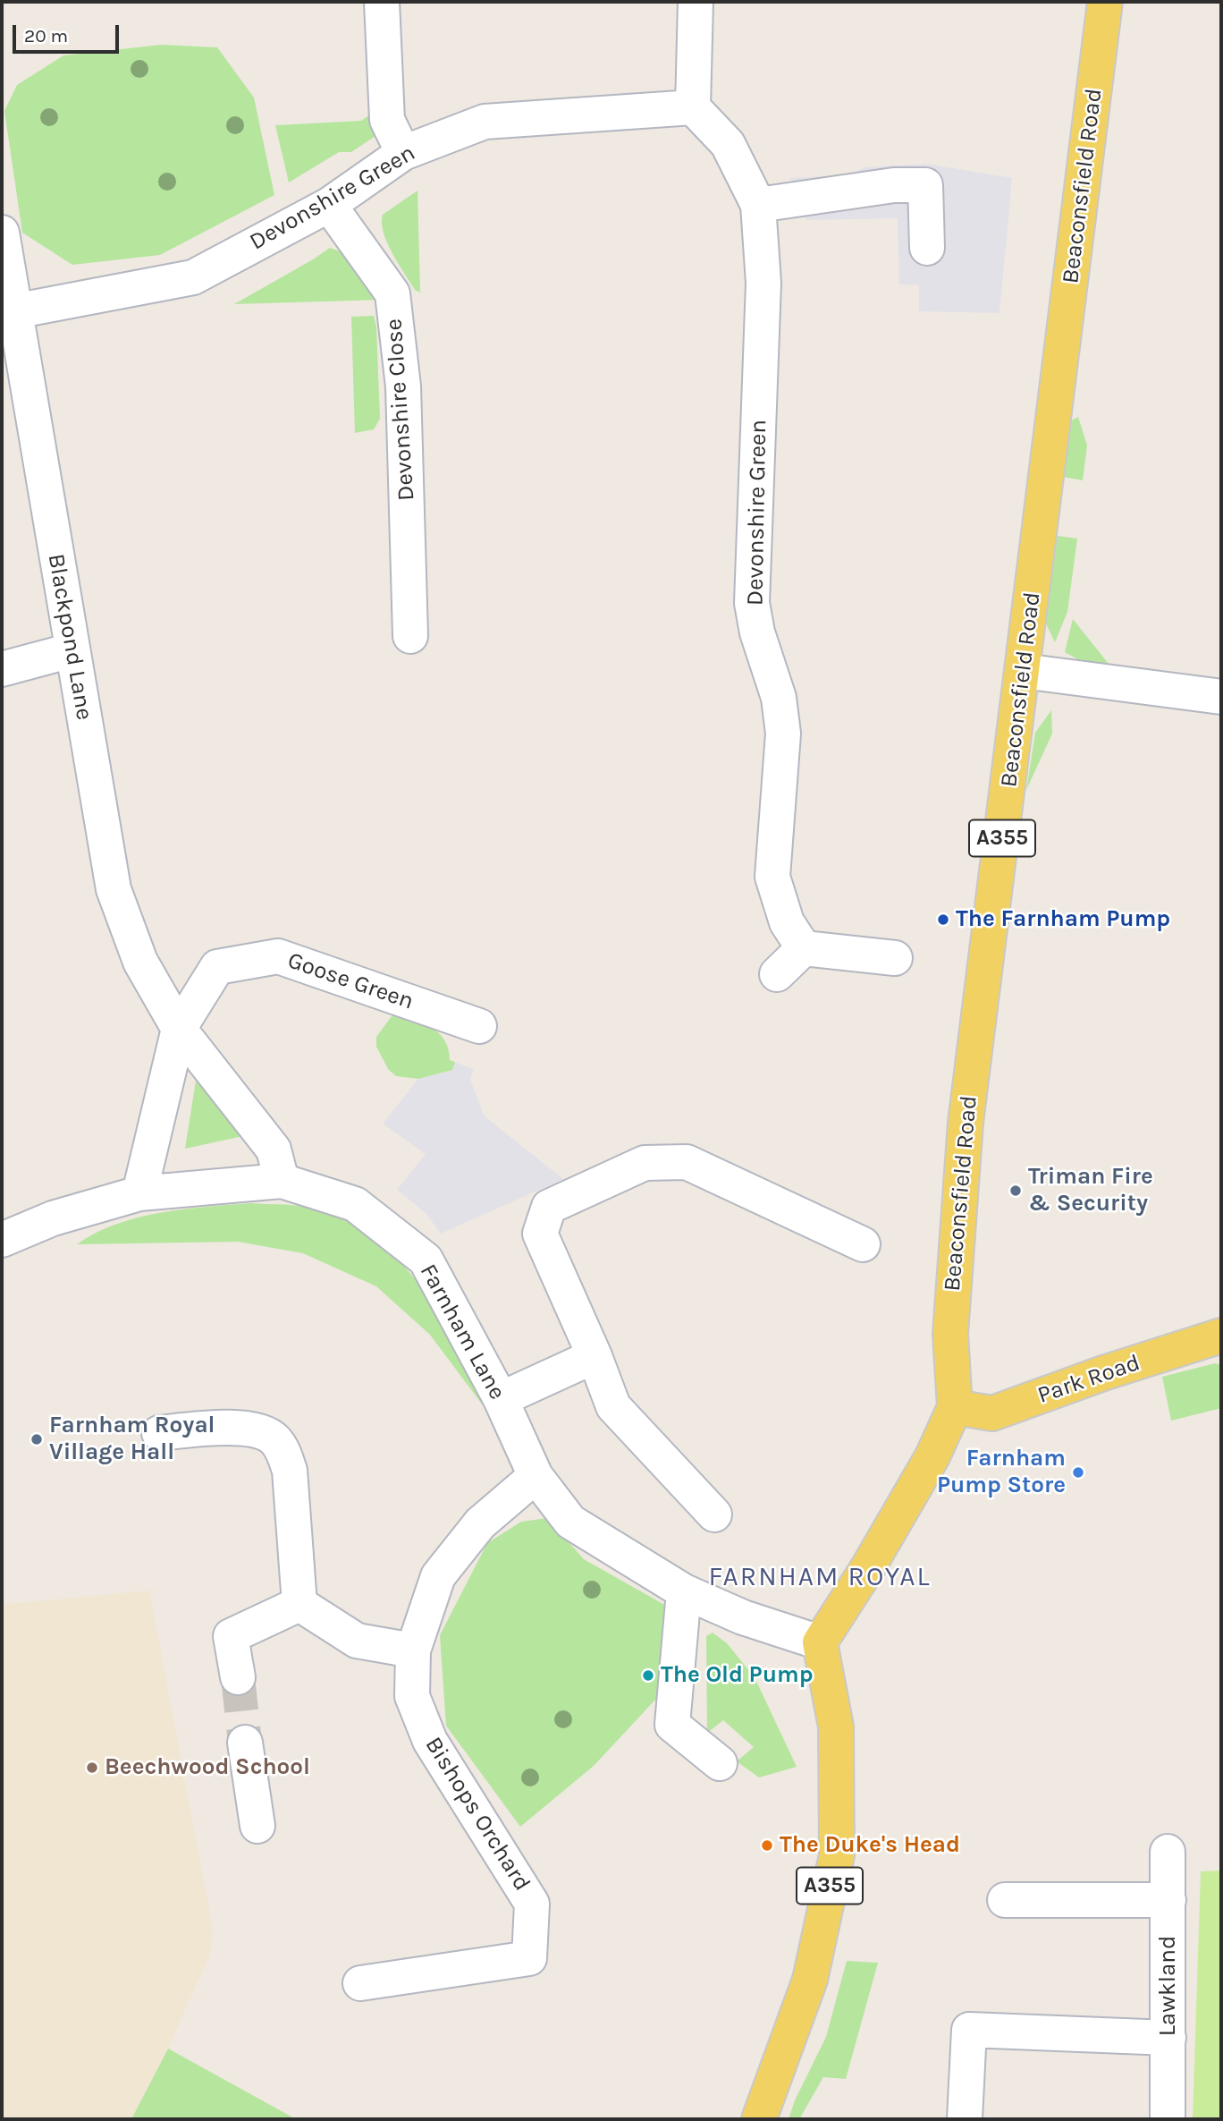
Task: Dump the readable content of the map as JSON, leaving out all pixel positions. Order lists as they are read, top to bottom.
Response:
{
  "streets": {
    "main road": ["Beaconsfield Road", "A355", "Park Road"],
    "street": [
      "Devonshire Green",
      "Devonshire Close",
      "Blackpond Lane",
      "Goose Green",
      "Farnham Lane",
      "Bishops Orchard",
      "Lawkland"
    ]
  },
  "crossings": [
    ["Beaconsfield Road", "A355"],
    ["Beaconsfield Road", "Farnham Lane"],
    ["Beaconsfield Road", "Park Road"],
    ["Devonshire Green", "Devonshire Close"],
    ["Devonshire Green", "Blackpond Lane"],
    ["Blackpond Lane", "Goose Green"],
    ["Blackpond Lane", "Farnham Lane"],
    ["A355", "Farnham Lane"],
    ["Farnham Lane", "Bishops Orchard"]
  ],
  "districts": ["FARNHAM ROYAL"],
  "places": [
    "The Farnham Pump",
    "Triman Fire & Security",
    "Farnham Royal Village Hall",
    "Farnham Pump Store",
    "The Old Pump",
    "Beechwood School",
    "The Duke's Head"
  ],
  "scale_bar": "20 m"
}
